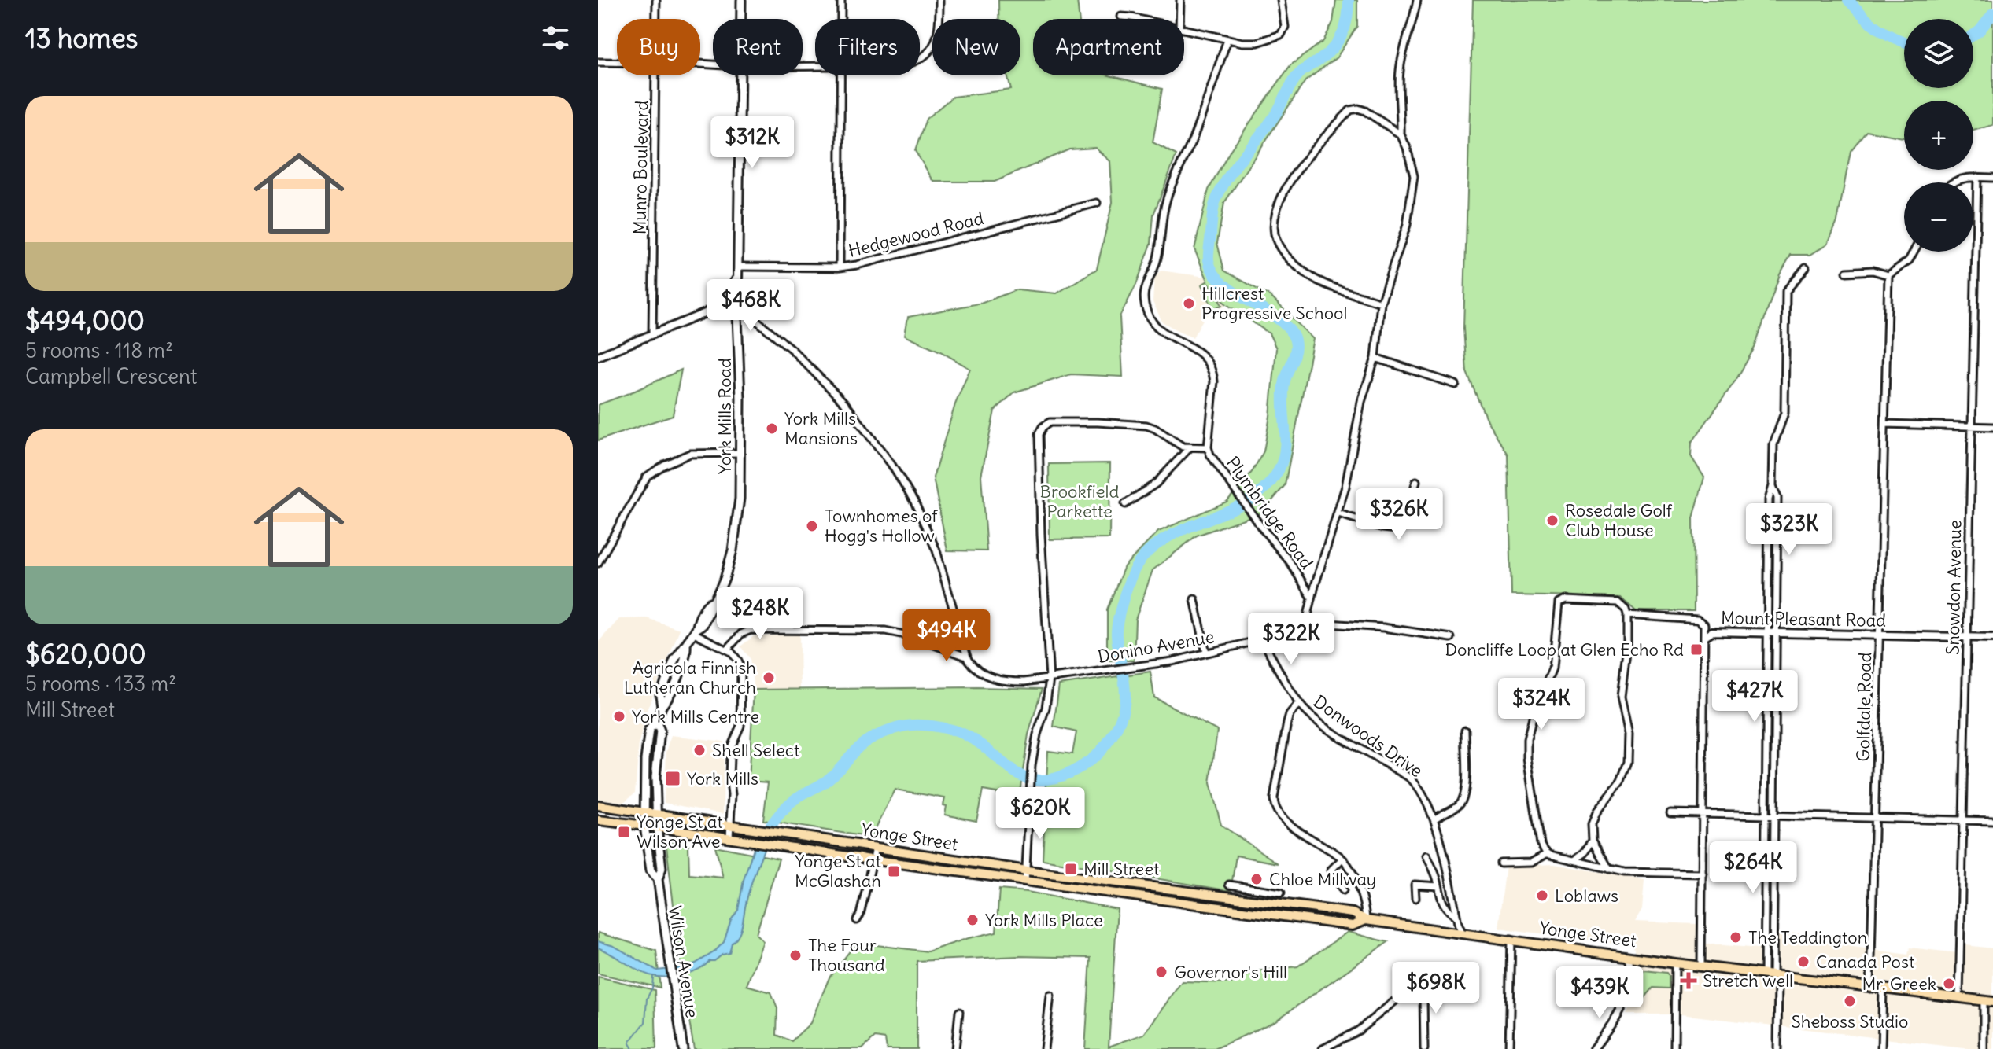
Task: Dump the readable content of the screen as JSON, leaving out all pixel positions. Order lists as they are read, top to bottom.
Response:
{
  "streets": {
    "main road": ["York Mills Road", "Yonge Street", "Wilson Avenue"],
    "street": [
      "Munro Boulevard",
      "Hedgewood Road",
      "Plymbridge Road",
      "Snowdon Avenue",
      "Mount Pleasant Road",
      "Donino Avenue",
      "Golfdale Road",
      "Donwoods Drive"
    ]
  },
  "crossings": [
    ["Hedgewood Road", "York Mills Road"],
    ["York Mills Road", "Yonge Street"],
    ["York Mills Road", "Wilson Avenue"],
    ["Snowdon Avenue", "Mount Pleasant Road"],
    ["Snowdon Avenue", "Yonge Street"],
    ["Mount Pleasant Road", "Golfdale Road"],
    ["Donino Avenue", "Donwoods Drive"],
    ["Golfdale Road", "Yonge Street"],
    ["Donwoods Drive", "Yonge Street"],
    ["Yonge Street", "Wilson Avenue"]
  ],
  "parks": ["Brookfield Parkette"],
  "places": {
    "other": [
      "Hillcrest Progressive School",
      "York Mills Mansions",
      "Rosedale Golf Club House",
      "Townhomes of Hogg's Hollow",
      "Agricola Finnish Lutheran Church",
      "York Mills Centre",
      "Shell Select",
      "Chloe Millway",
      "Loblaws",
      "York Mills Place",
      "The Teddington",
      "The Four Thousand",
      "Canada Post",
      "Governor's Hill",
      "Mr. Greek",
      "Sheboss Studio"
    ],
    "transit": [
      "Doncliffe Loop at Glen Echo Rd",
      "York Mills",
      "Yonge St at Wilson Ave",
      "Mill Street",
      "Yonge St at McGlashan"
    ],
    "health": ["Stretch well"]
  },
  "page": {
    "heading": "13 homes",
    "map_buttons": ["+", "−"],
    "chip": [
      "Buy",
      "Rent",
      "Filters",
      "New",
      "Apartment"
    ],
    "list": [
      {
        "name": "$494,000",
        "note": "5 rooms · 118 m² · Campbell Crescent"
      },
      {
        "name": "$620,000",
        "note": "5 rooms · 133 m² · Mill Street"
      }
    ],
    "price": [
      "$312K",
      "$468K",
      "$326K",
      "$323K",
      "$248K",
      "$494K",
      "$322K",
      "$427K",
      "$324K",
      "$620K",
      "$264K",
      "$698K",
      "$439K"
    ]
  }
}
